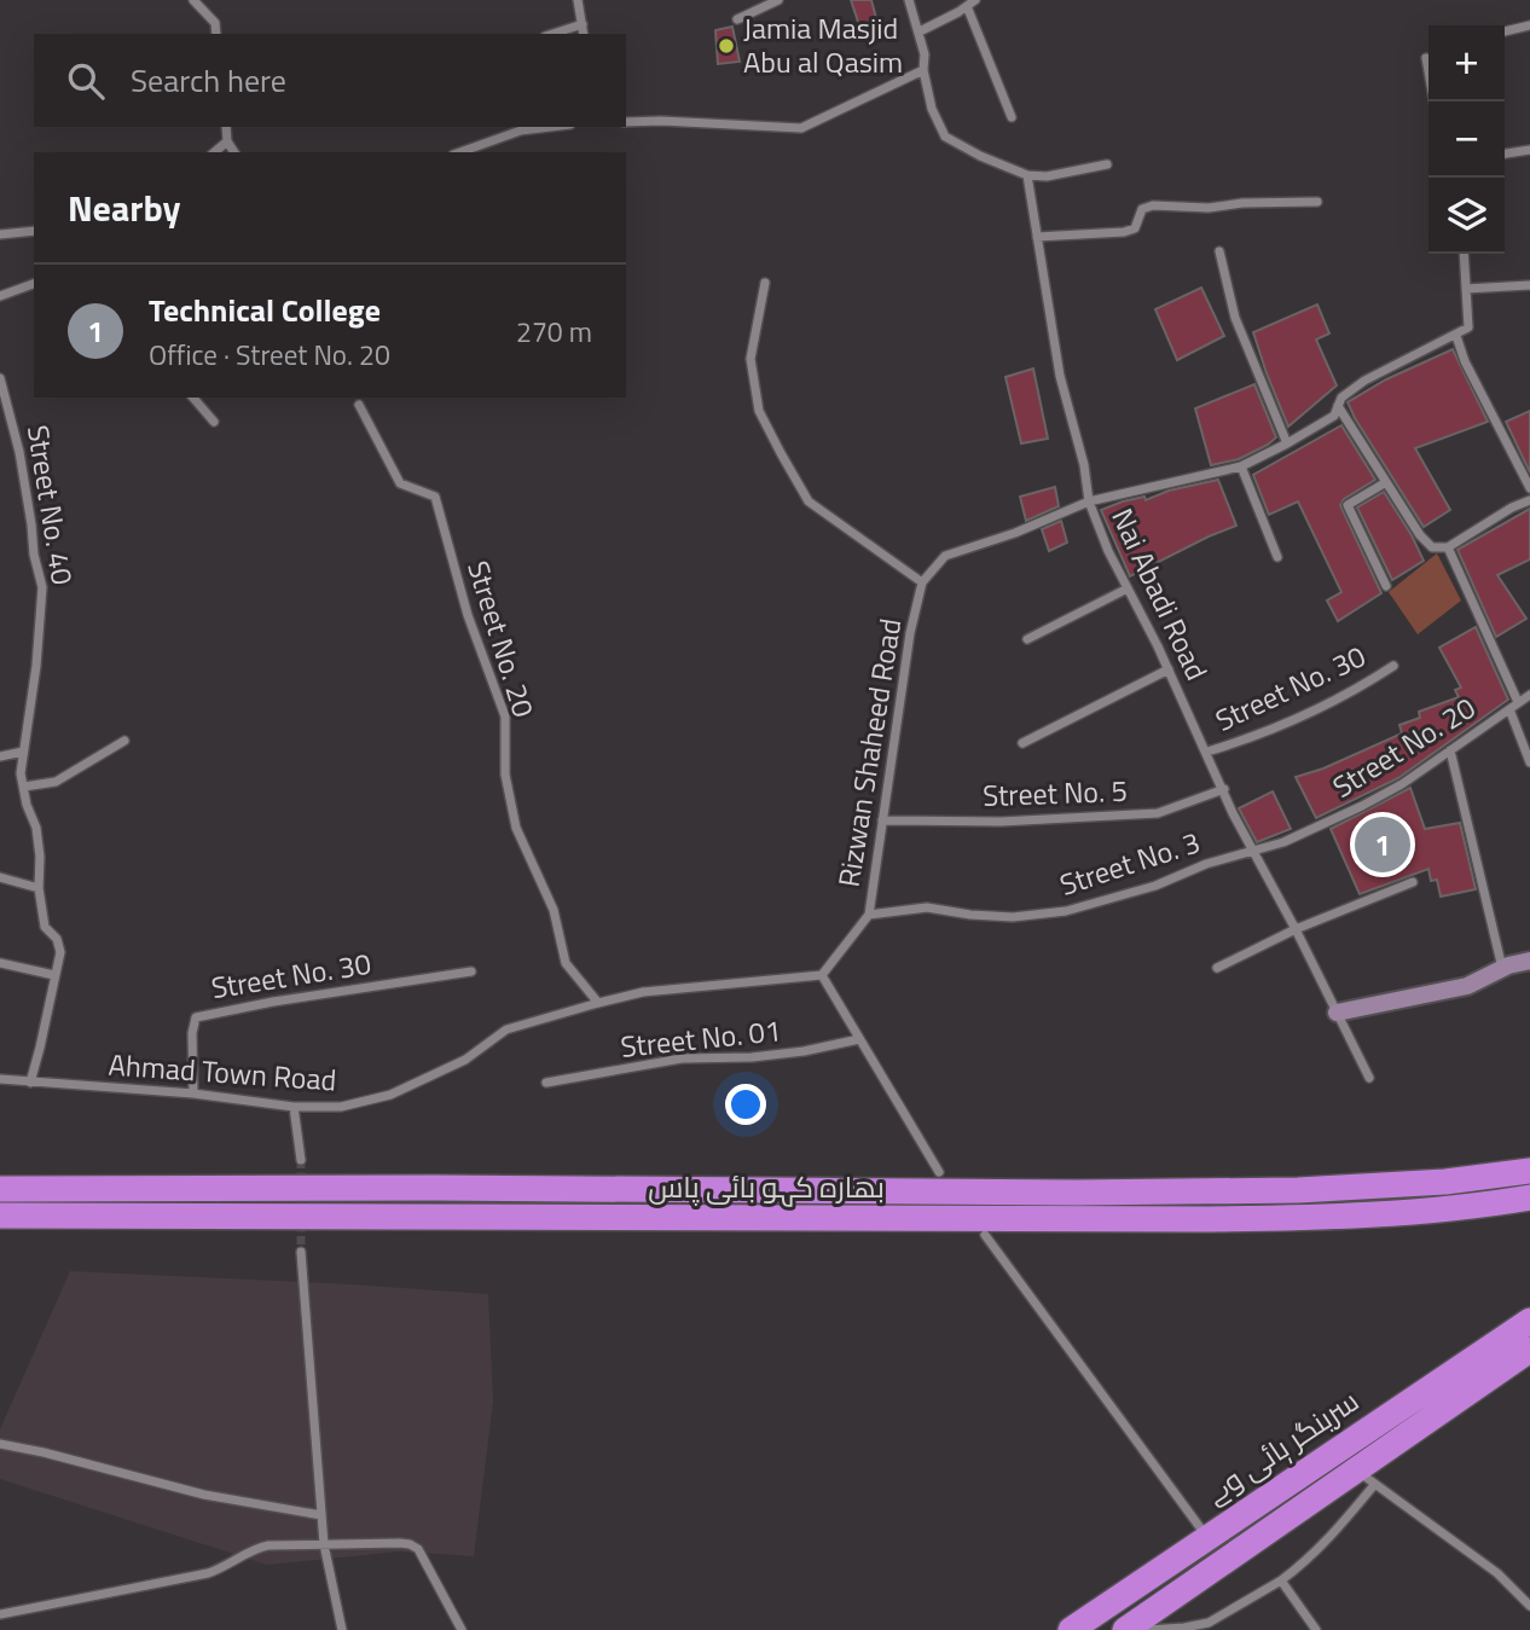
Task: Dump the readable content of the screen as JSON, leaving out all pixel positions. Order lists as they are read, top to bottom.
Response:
{
  "streets": {
    "highway": ["بھارہ کہو بائی پاس", "سرینگر ہائی وے"],
    "street": [
      "Street No. 40",
      "Nai Abadi Road",
      "Street No. 20",
      "Street No. 30",
      "Rizwan Shaheed Road",
      "Street No. 5",
      "Street No. 3",
      "Street No. 01",
      "Ahmad Town Road"
    ]
  },
  "crossings": [
    ["Street No. 40", "Ahmad Town Road"],
    ["Nai Abadi Road", "Street No. 20"],
    ["Nai Abadi Road", "Street No. 30"],
    ["Nai Abadi Road", "Rizwan Shaheed Road"],
    ["Nai Abadi Road", "Street No. 5"],
    ["Nai Abadi Road", "Street No. 3"],
    ["Street No. 20", "Street No. 3"],
    ["Street No. 20", "Ahmad Town Road"],
    ["Street No. 30", "Ahmad Town Road"],
    ["Rizwan Shaheed Road", "Street No. 5"],
    ["Rizwan Shaheed Road", "Street No. 3"],
    ["Rizwan Shaheed Road", "Ahmad Town Road"]
  ],
  "places": ["Jamia Masjid Abu al Qasim"],
  "page": {
    "map_buttons": ["+", "−"],
    "search": "Search here",
    "heading": "Nearby",
    "list": [
      {
        "mark": "1",
        "name": "Technical College",
        "note": "Office · Street No. 20",
        "value": "270 m"
      }
    ],
    "pins": "1"
  }
}
